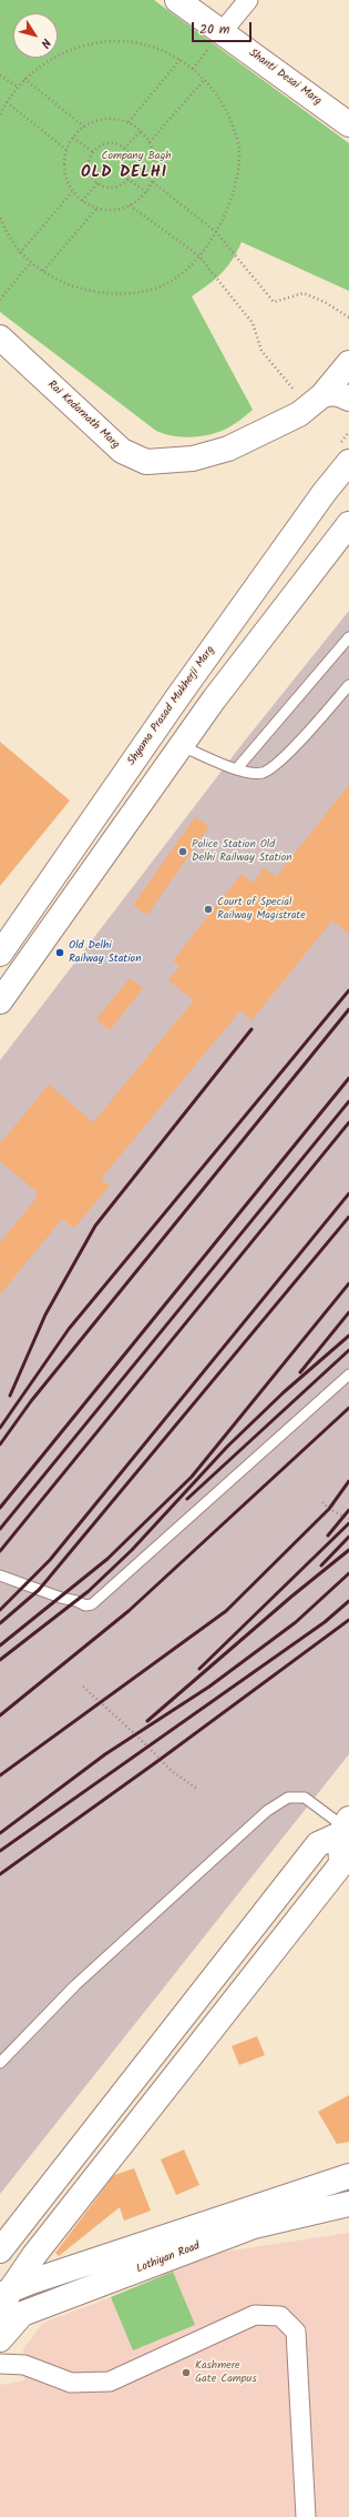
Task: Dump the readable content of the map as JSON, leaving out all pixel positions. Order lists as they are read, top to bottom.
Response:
{
  "streets": {
    "main road": [
      "Shanti Desai Marg",
      "Rai Kedarnath Marg",
      "Shyama Prasad Mukherji Marg",
      "Lothiyan Road"
    ]
  },
  "districts": ["OLD DELHI"],
  "parks": ["Company Bagh"],
  "places": [
    "Police Station Old Delhi Railway Station",
    "Court of Special Railway Magistrate",
    "Old Delhi Railway Station",
    "Kashmere Gate Campus"
  ],
  "scale_bar": "20 m",
  "north": "bottom right"
}
